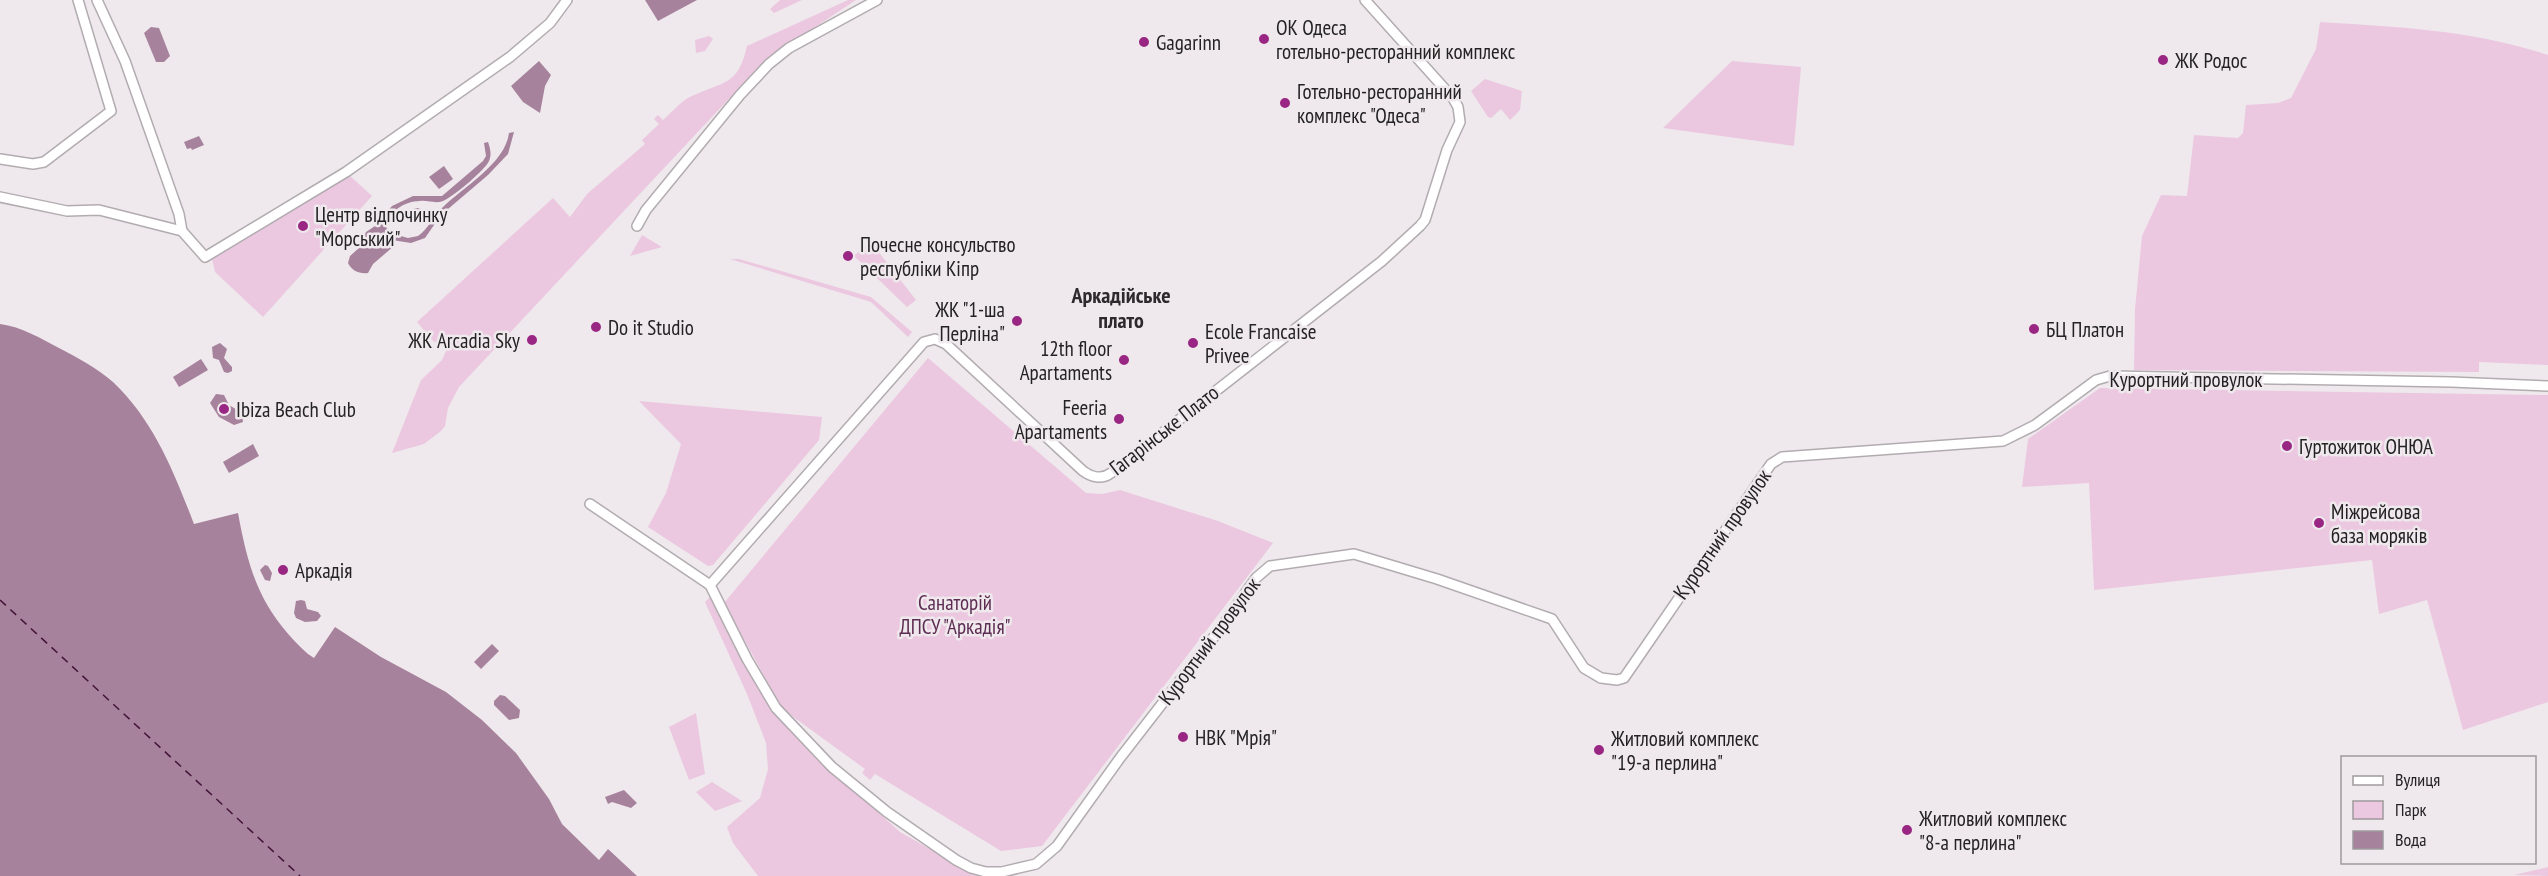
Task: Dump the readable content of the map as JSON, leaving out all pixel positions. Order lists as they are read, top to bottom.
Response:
{
  "streets": {
    "street": ["Курортний провулок", "Гагарінське Плато"]
  },
  "crossings": [
    ["Курортний провулок", "Гагарінське Плато"]
  ],
  "districts": ["Аркадійське плато"],
  "parks": ["Санаторій ДПСУ \"Аркадія\""],
  "places": [
    "ОК Одеса готельно-ресторанний комплекс",
    "Gagarinn",
    "ЖК Родос",
    "Готельно-ресторанний комплекс \"Одеса\"",
    "Центр відпочинку \"Морський\"",
    "Почесне консульство республіки Кіпр",
    "ЖК \"1-ша Перліна\"",
    "Do it Studio",
    "БЦ Платон",
    "ЖК Arcadia Sky",
    "Ecole Francaise Privee",
    "12th floor Apartaments",
    "Ibiza Beach Club",
    "Feeria Apartaments",
    "Гуртожиток ОНЮА",
    "Міжрейсова база моряків",
    "Аркадія",
    "НВК \"Мрія\"",
    "Житловий комплекс \"19-а перлина\"",
    "Житловий комплекс \"8-а перлина\""
  ],
  "legend": ["Вулиця", "Парк", "Вода"]
}
